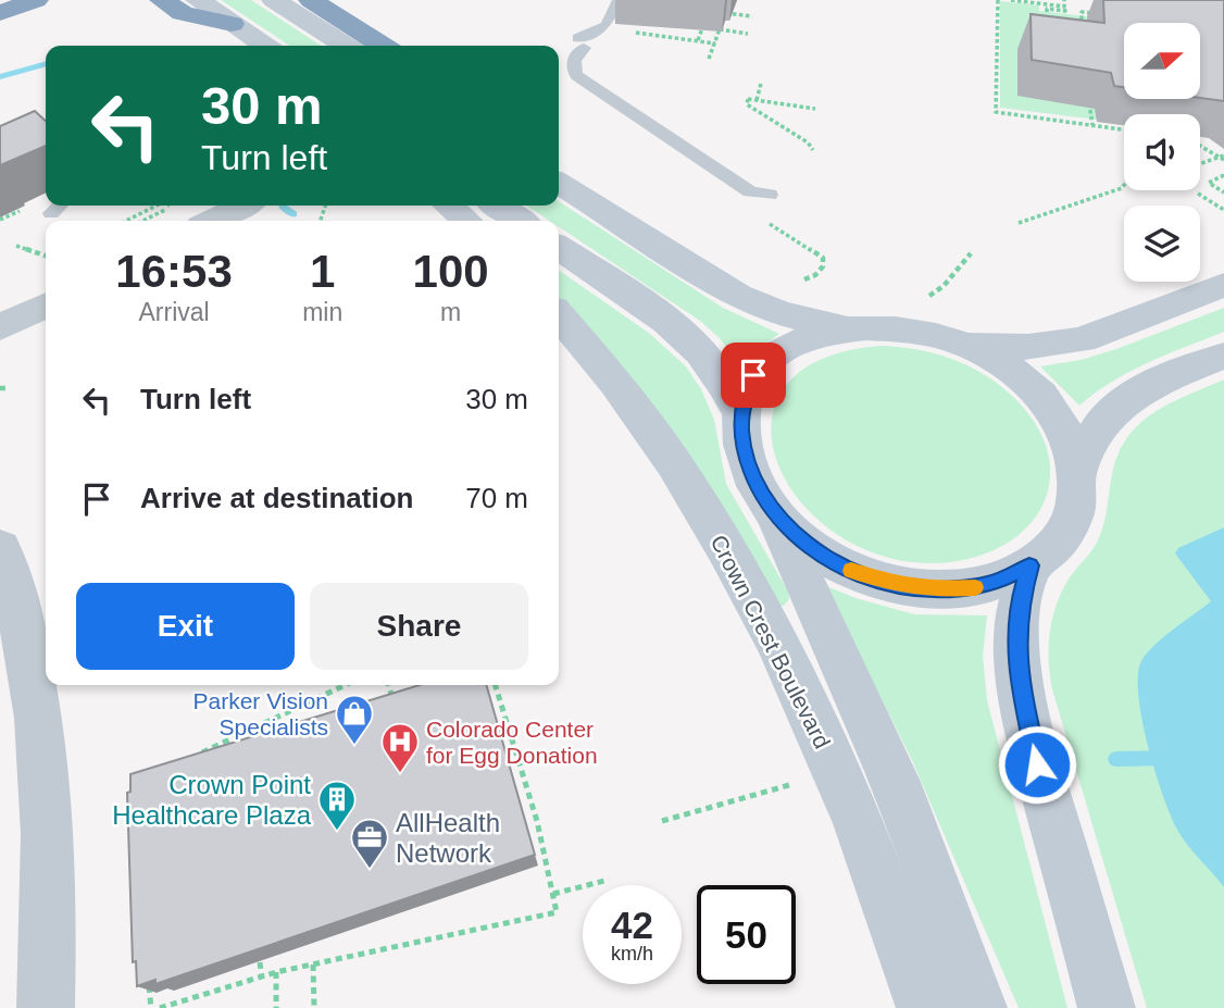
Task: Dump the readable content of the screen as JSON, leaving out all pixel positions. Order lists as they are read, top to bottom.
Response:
{
  "streets": {
    "main road": ["Crown Crest Boulevard"]
  },
  "places": {
    "shop": ["Parker Vision Specialists"],
    "hospital": ["Colorado Center for Egg Donation"],
    "building": ["Crown Point Healthcare Plaza"],
    "office": ["AllHealth Network"]
  },
  "north": "right",
  "page": {
    "turn": ["30 m", "Turn left"],
    "eta": [
      "16:53",
      "Arrival",
      "1",
      "min",
      "100",
      "m"
    ],
    "list": [
      {
        "name": "Turn left",
        "value": "30 m"
      },
      {
        "name": "Arrive at destination",
        "value": "70 m"
      }
    ],
    "buttons": ["Exit", "Share"],
    "speed": "42 km/h",
    "limit": "50"
  }
}
